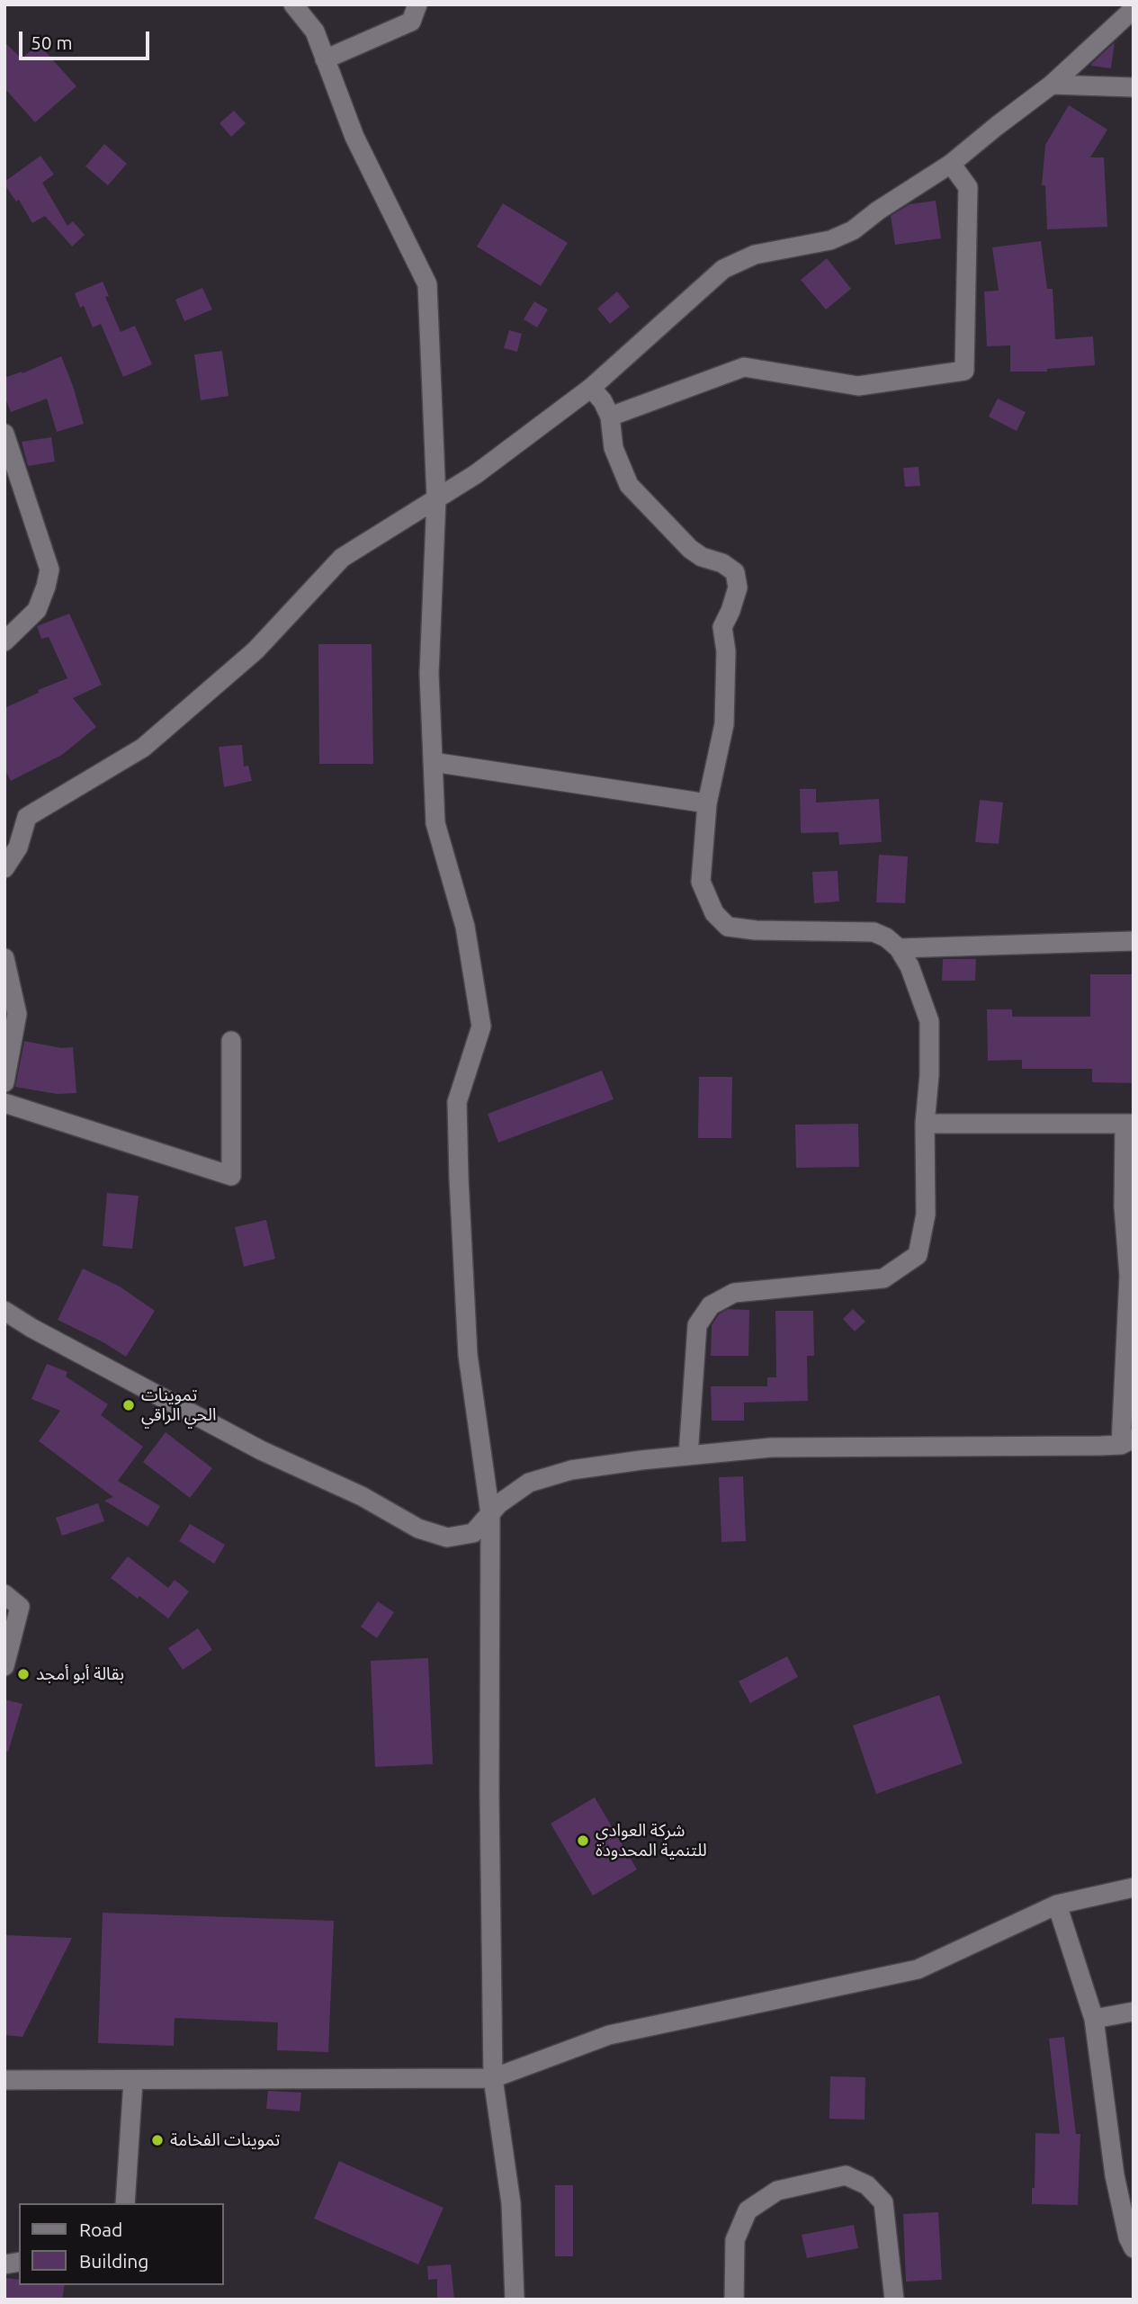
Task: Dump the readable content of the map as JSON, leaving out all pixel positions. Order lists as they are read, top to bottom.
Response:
{
  "places": [
    "تموينات الحي الراقي",
    "بقالة أبو أمجد",
    "شركة العوادي للتنمية المحدودة",
    "تموينات الفخامة"
  ],
  "legend": ["Road", "Building"],
  "scale_bar": "50 m"
}
